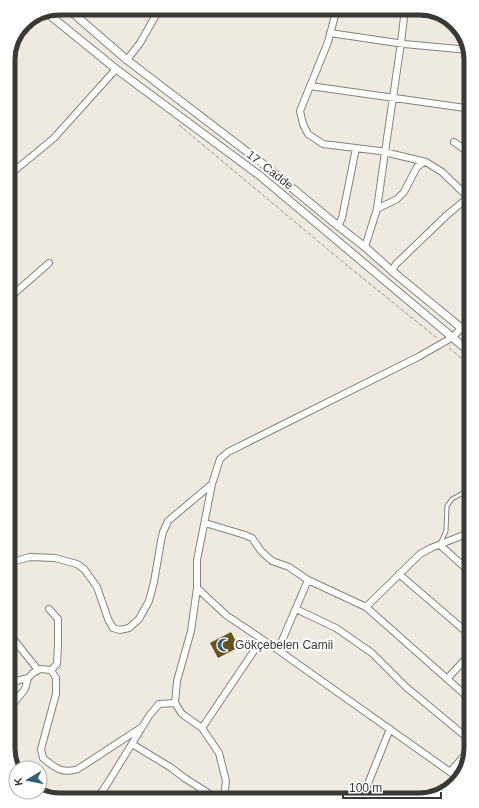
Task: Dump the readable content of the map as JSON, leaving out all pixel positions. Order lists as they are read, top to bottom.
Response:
{
  "streets": {
    "street": ["17. Cadde"]
  },
  "places": {
    "mosque": ["Gökçebelen Camii"]
  },
  "scale_bar": "100 m",
  "north": "left"
}
